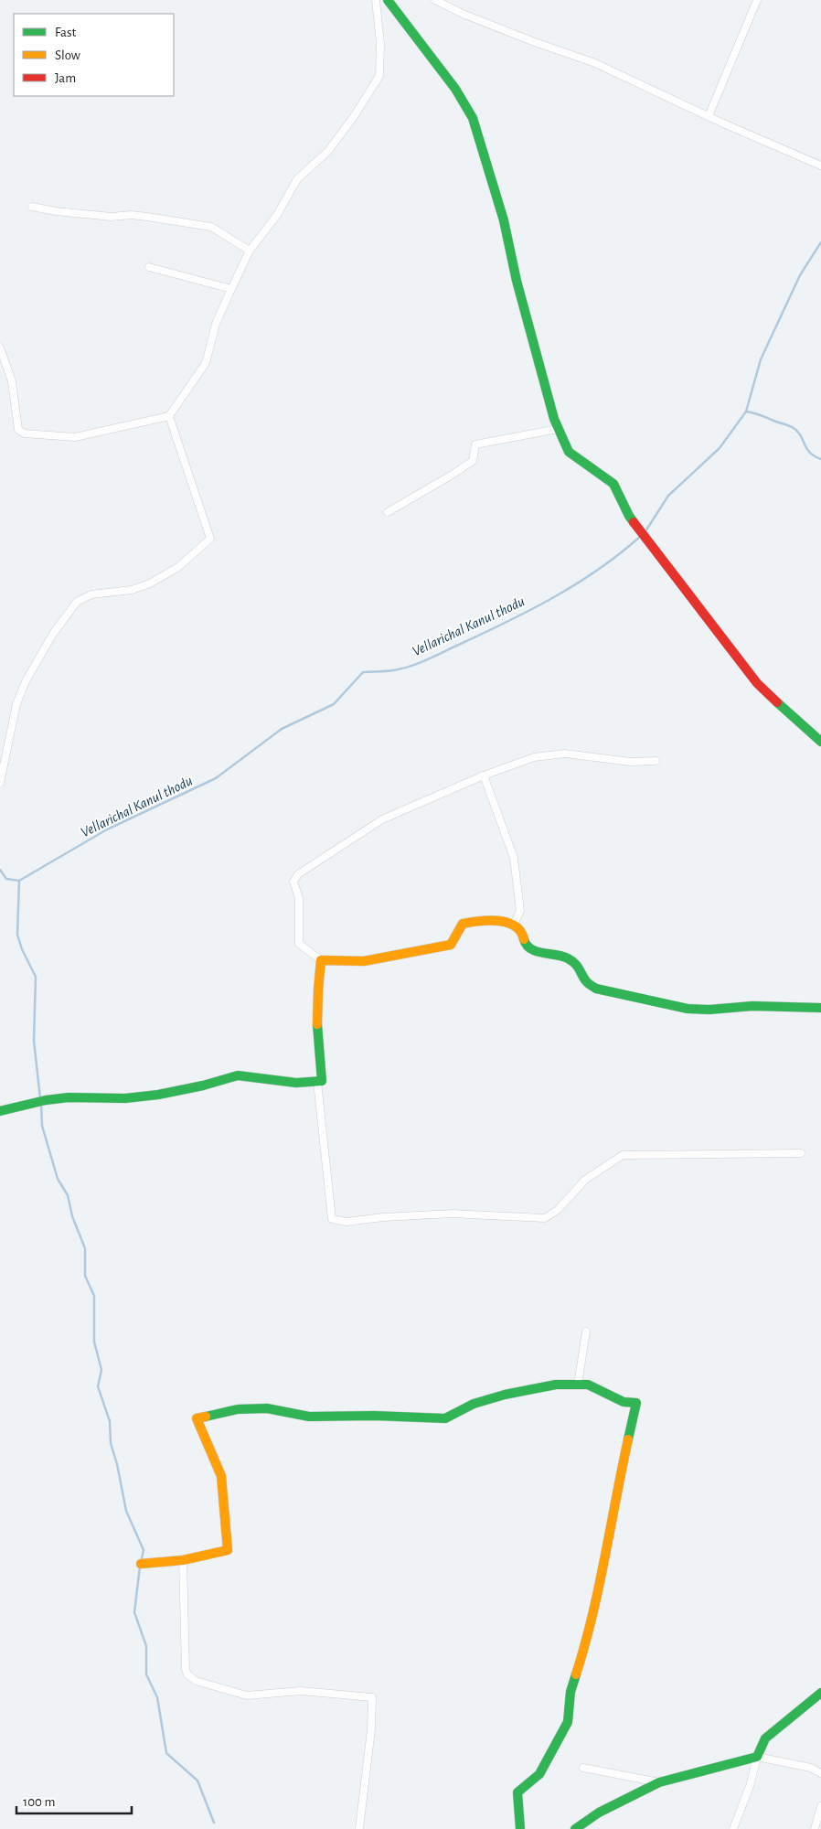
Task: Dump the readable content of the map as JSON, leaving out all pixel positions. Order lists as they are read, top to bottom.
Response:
{
  "water": ["Vellarichal Kanul thodu"],
  "legend": ["Fast", "Slow", "Jam"],
  "scale_bar": "100 m"
}
